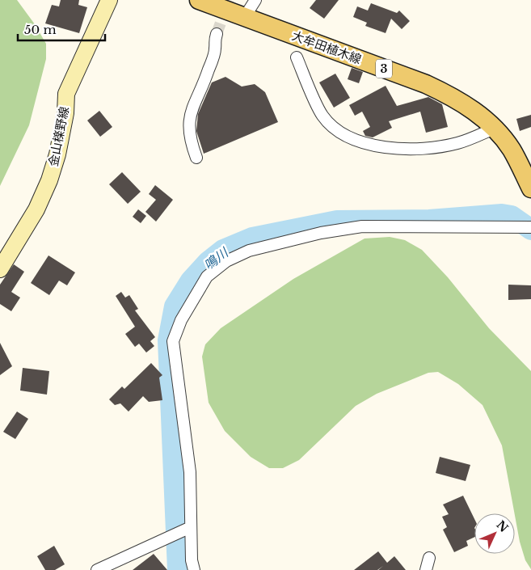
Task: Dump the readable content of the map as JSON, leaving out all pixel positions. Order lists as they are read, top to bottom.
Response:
{
  "streets": {
    "main road": ["大牟田植木線", "3", "金山檪野線"]
  },
  "water": ["鳴川"],
  "scale_bar": "50 m",
  "north": "top right"
}
